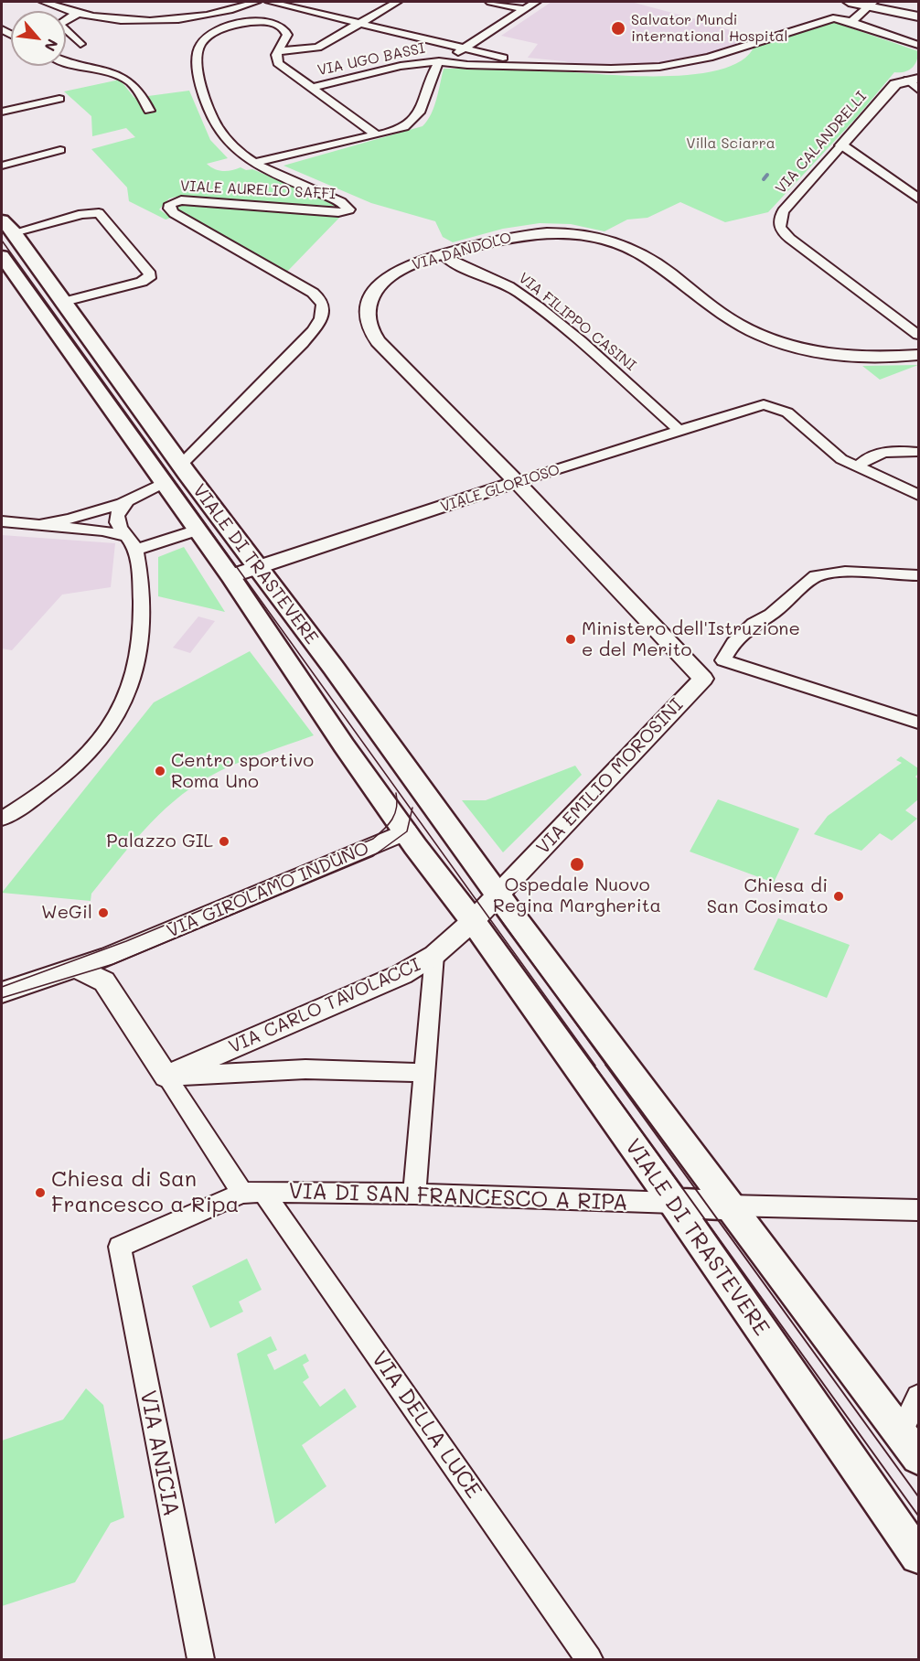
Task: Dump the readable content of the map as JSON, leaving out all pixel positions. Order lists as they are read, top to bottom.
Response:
{
  "streets": {
    "main road": ["VIALE DI TRASTEVERE"],
    "street": [
      "VIA UGO BASSI",
      "VIA CALANDRELLI",
      "VIALE AURELIO SAFFI",
      "VIA DANDOLO",
      "VIA FILIPPO CASINI",
      "VIALE GLORIOSO",
      "VIA EMILIO MOROSINI",
      "VIA GIROLAMO INDUNO",
      "VIA CARLO TAVOLACCI",
      "VIA DI SAN FRANCESCO A RIPA",
      "VIA DELLA LUCE",
      "VIA ANICIA"
    ]
  },
  "crossings": [
    ["VIALE AURELIO SAFFI", "VIALE DI TRASTEVERE"],
    ["VIA DANDOLO", "VIA FILIPPO CASINI"],
    ["VIA DANDOLO", "VIALE GLORIOSO"],
    ["VIA DANDOLO", "VIA EMILIO MOROSINI"],
    ["VIA FILIPPO CASINI", "VIALE GLORIOSO"],
    ["VIALE GLORIOSO", "VIALE DI TRASTEVERE"],
    ["VIALE DI TRASTEVERE", "VIA EMILIO MOROSINI"],
    ["VIALE DI TRASTEVERE", "VIA GIROLAMO INDUNO"],
    ["VIALE DI TRASTEVERE", "VIA CARLO TAVOLACCI"],
    ["VIALE DI TRASTEVERE", "VIA DI SAN FRANCESCO A RIPA"],
    ["VIA CARLO TAVOLACCI", "VIA DELLA LUCE"],
    ["VIA DI SAN FRANCESCO A RIPA", "VIA DELLA LUCE"],
    ["VIA DI SAN FRANCESCO A RIPA", "VIA ANICIA"],
    ["VIA DELLA LUCE", "VIA ANICIA"]
  ],
  "parks": ["Villa Sciarra"],
  "places": [
    "Salvator Mundi international Hospital",
    "Ministero dell'Istruzione e del Merito",
    "Centro sportivo Roma Uno",
    "Palazzo GIL",
    "Ospedale Nuovo Regina Margherita",
    "Chiesa di San Cosimato",
    "WeGil",
    "Chiesa di San Francesco a Ripa"
  ],
  "north": "bottom right"
}
